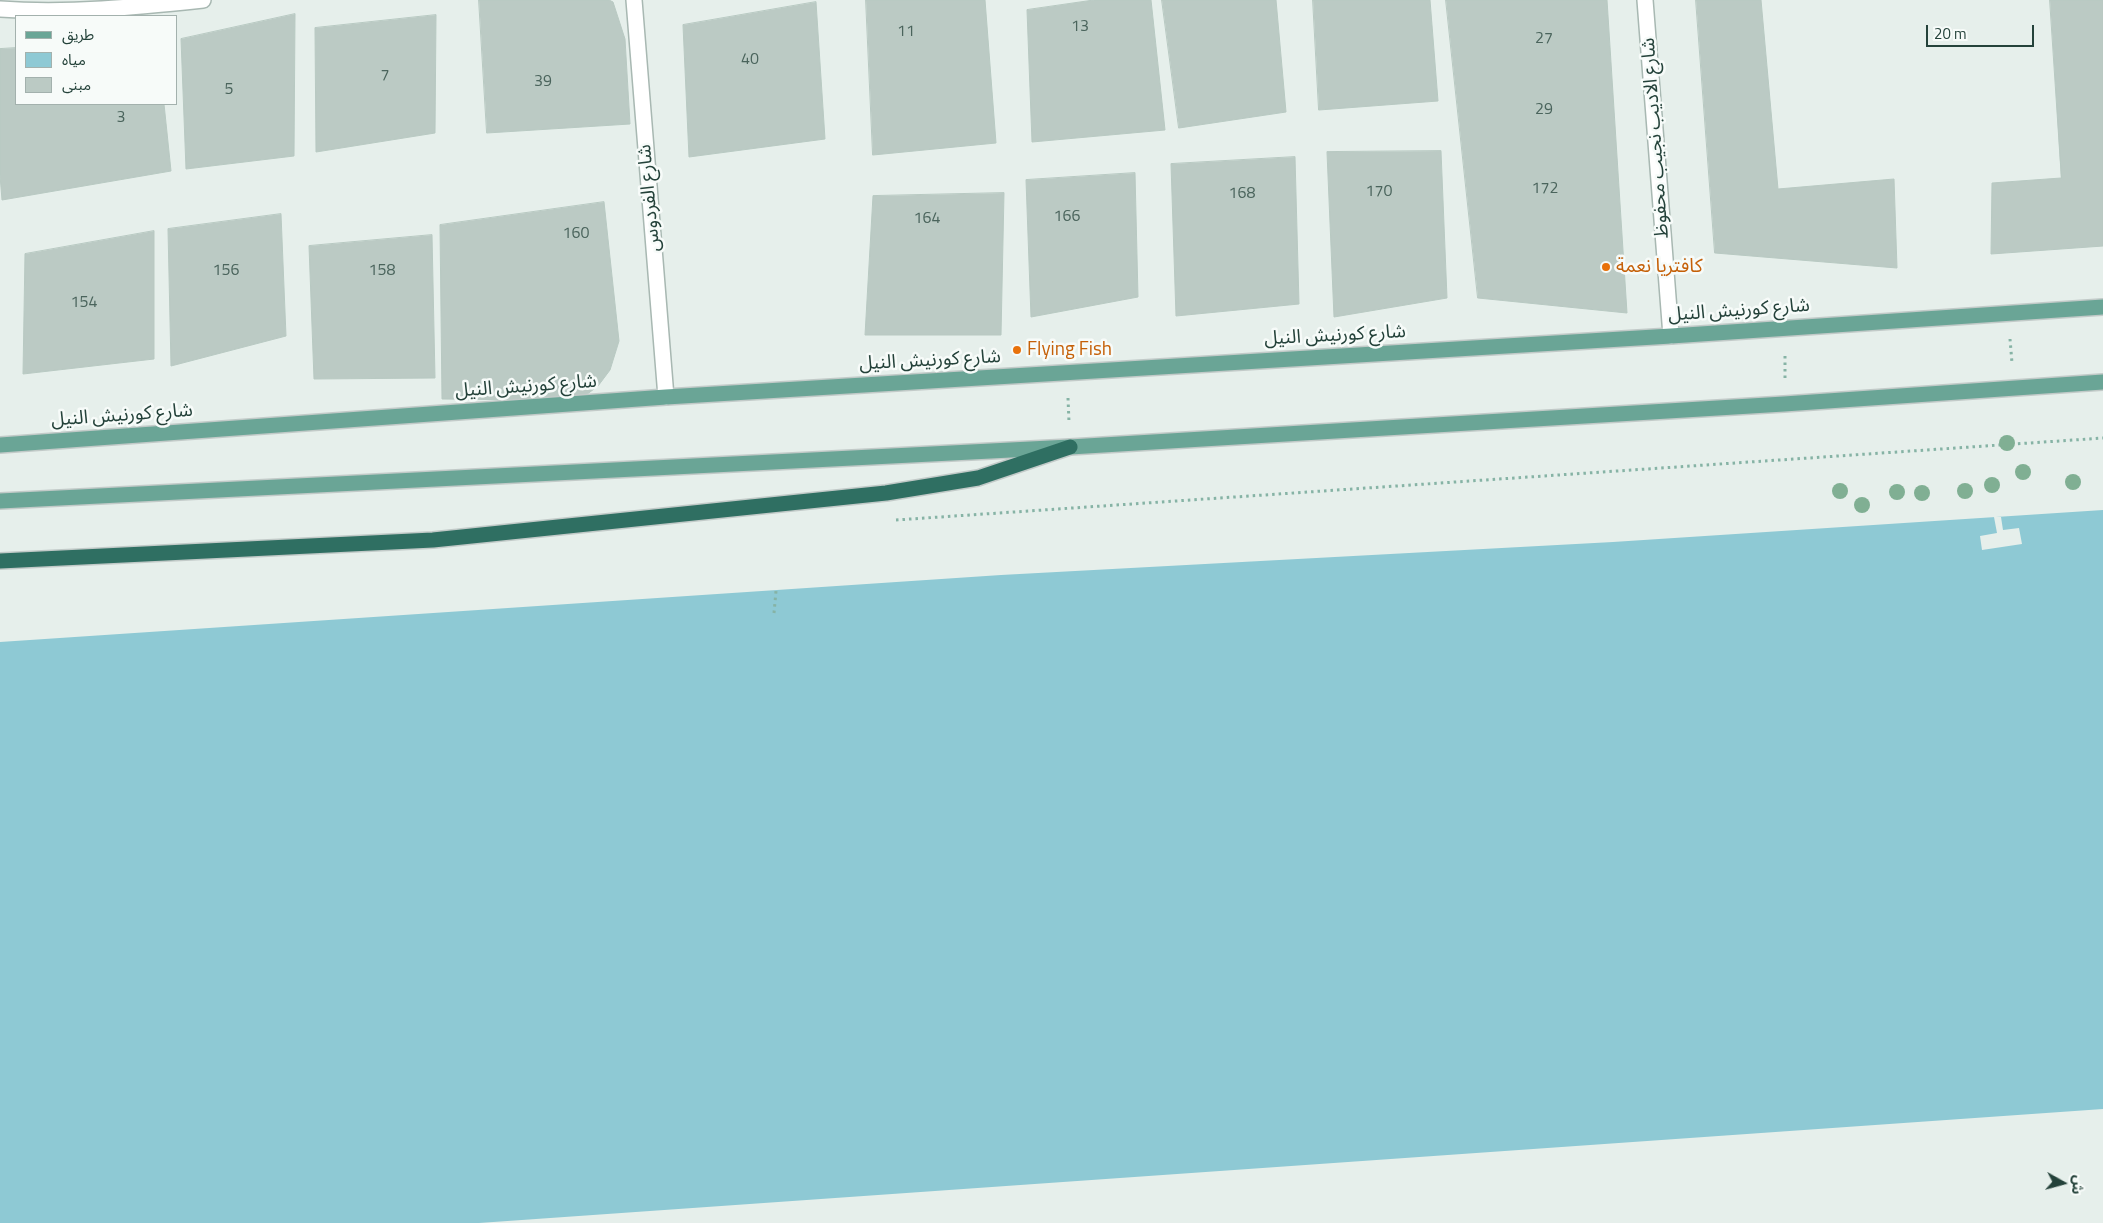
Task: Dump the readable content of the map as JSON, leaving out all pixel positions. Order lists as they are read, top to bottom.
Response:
{
  "streets": {
    "main road": ["شارع كورنيش النيل"],
    "street": ["شارع الاديب نجيب محفوظ", "شارع الفردوس"]
  },
  "crossings": [
    ["شارع الاديب نجيب محفوظ", "شارع كورنيش النيل"],
    ["شارع الفردوس", "شارع كورنيش النيل"]
  ],
  "places": ["كافتريا نعمة", "Flying Fish"],
  "house_numbers": [
    "13",
    "11",
    "27",
    "40",
    "7",
    "39",
    "5",
    "29",
    "3",
    "172",
    "170",
    "168",
    "166",
    "164",
    "160",
    "156",
    "158",
    "154"
  ],
  "legend": ["طريق", "مياه", "مبنى"],
  "scale_bar": "20 m",
  "north": "right"
}
